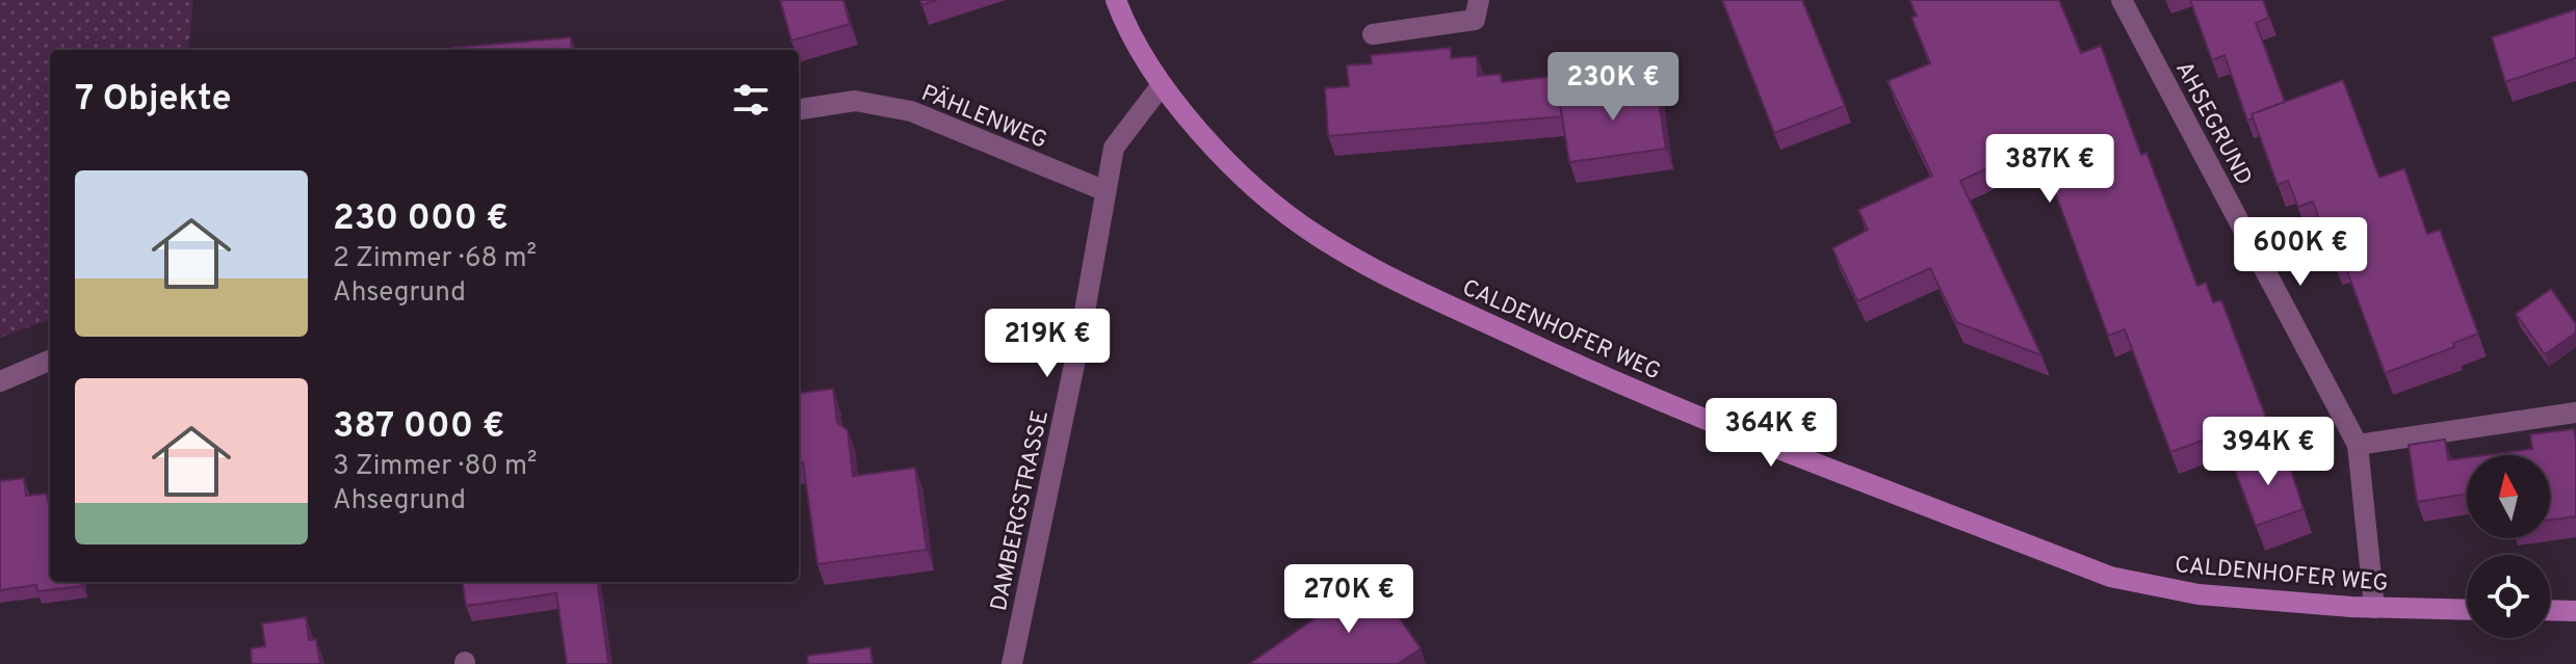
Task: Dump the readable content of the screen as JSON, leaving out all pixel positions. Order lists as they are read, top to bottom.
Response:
{
  "streets": {
    "main road": ["CALDENHOFER WEG"],
    "street": ["PÄHLENWEG", "AHSEGRUND", "DAMBERGSTRASSE"]
  },
  "crossings": [
    ["PÄHLENWEG", "DAMBERGSTRASSE"],
    ["AHSEGRUND", "CALDENHOFER WEG"],
    ["CALDENHOFER WEG", "DAMBERGSTRASSE"]
  ],
  "north": "top",
  "page": {
    "heading": "7 Objekte",
    "price": [
      "230K €",
      "387K €",
      "600K €",
      "219K €",
      "364K €",
      "394K €",
      "270K €"
    ],
    "list": [
      {
        "name": "230 000 €",
        "note": "2 Zimmer · 68 m² · Ahsegrund"
      },
      {
        "name": "387 000 €",
        "note": "3 Zimmer · 80 m² · Ahsegrund"
      }
    ]
  }
}
